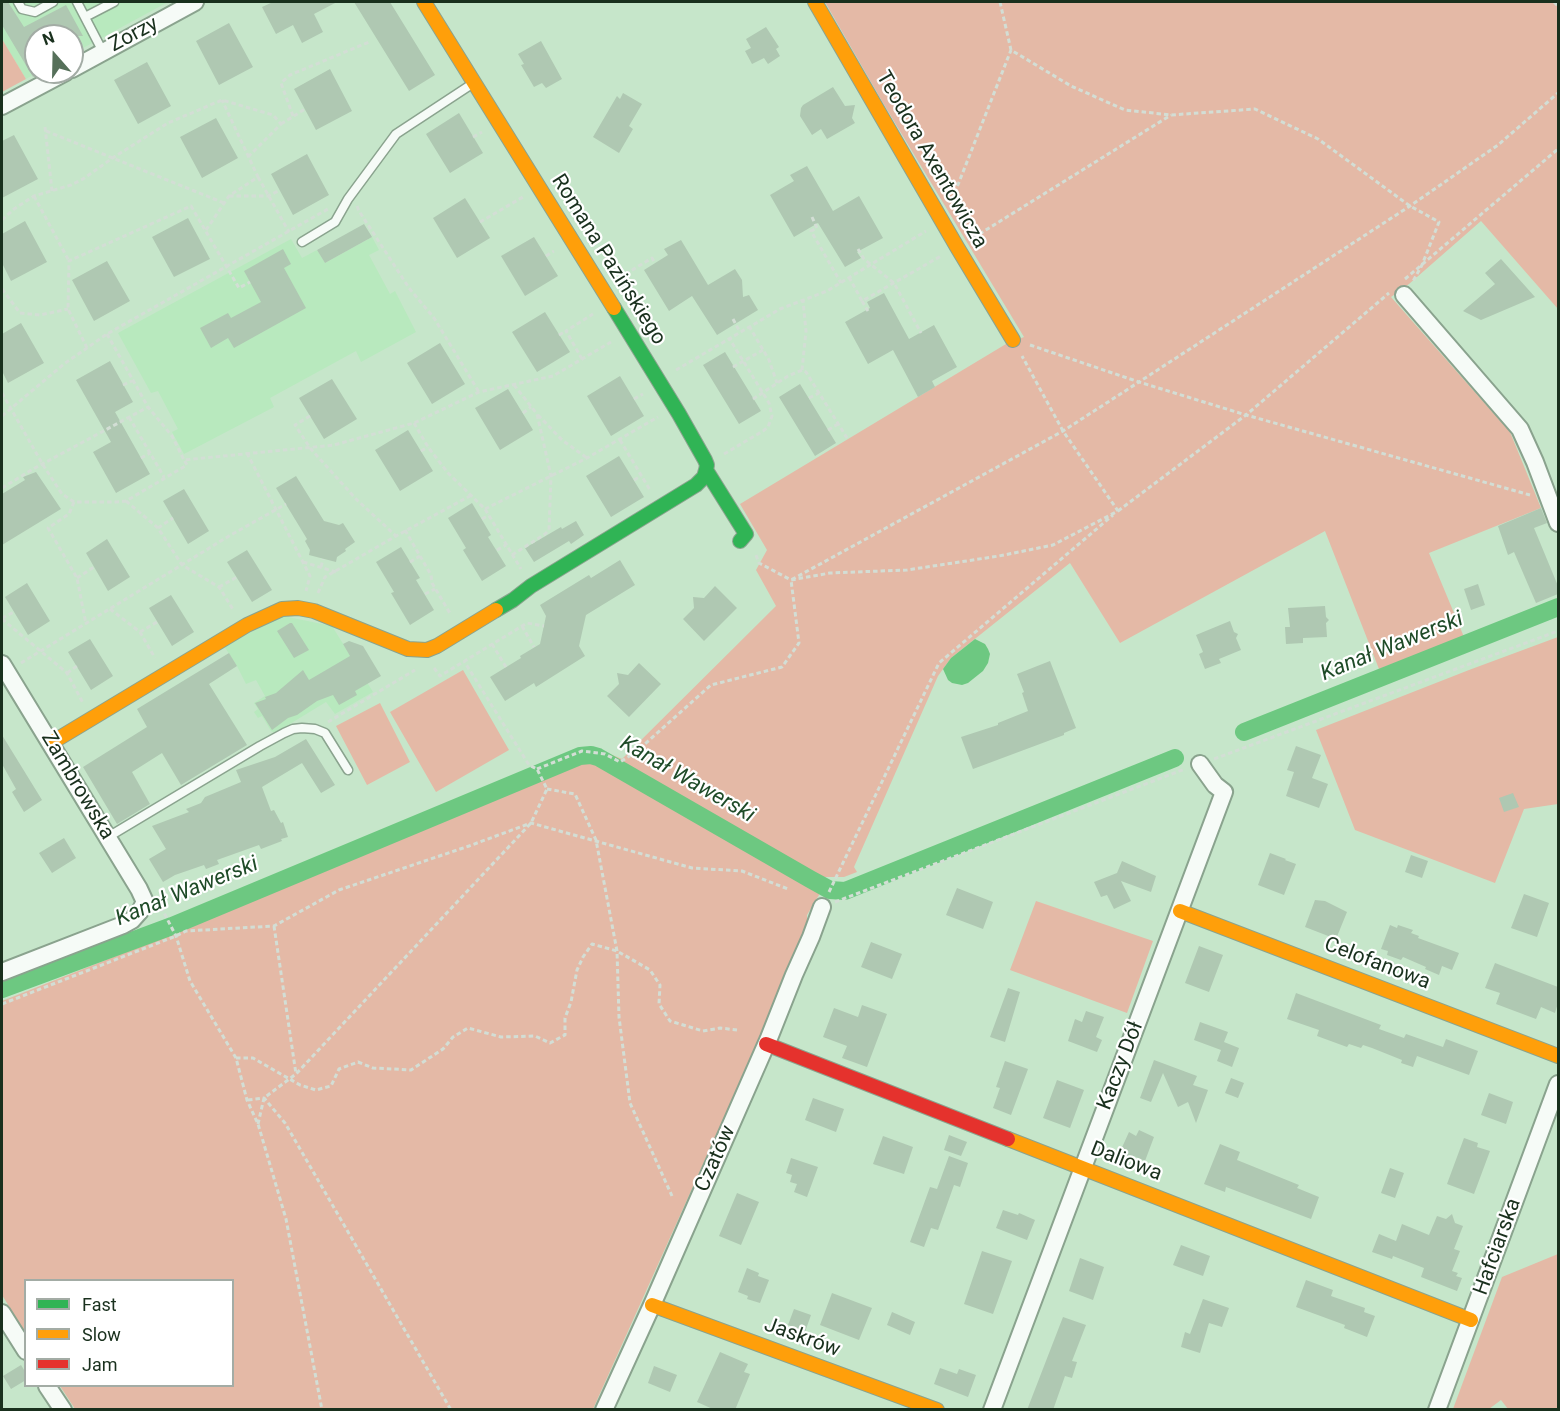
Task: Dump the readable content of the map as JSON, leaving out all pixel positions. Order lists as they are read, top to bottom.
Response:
{
  "streets": {
    "street": [
      "Zorzy",
      "Teodora Axentowicza",
      "Romana Pazińskiego",
      "Zambrowska",
      "Celofanowa",
      "Kaczy Dół",
      "Czatów",
      "Daliowa",
      "Hafciarska",
      "Jaskrów"
    ]
  },
  "crossings": [
    ["Celofanowa", "Kaczy Dół"],
    ["Kaczy Dół", "Daliowa"],
    ["Czatów", "Daliowa"],
    ["Czatów", "Jaskrów"],
    ["Daliowa", "Hafciarska"]
  ],
  "water": ["Kanał Wawerski"],
  "legend": ["Fast", "Slow", "Jam"],
  "north": "top"
}
